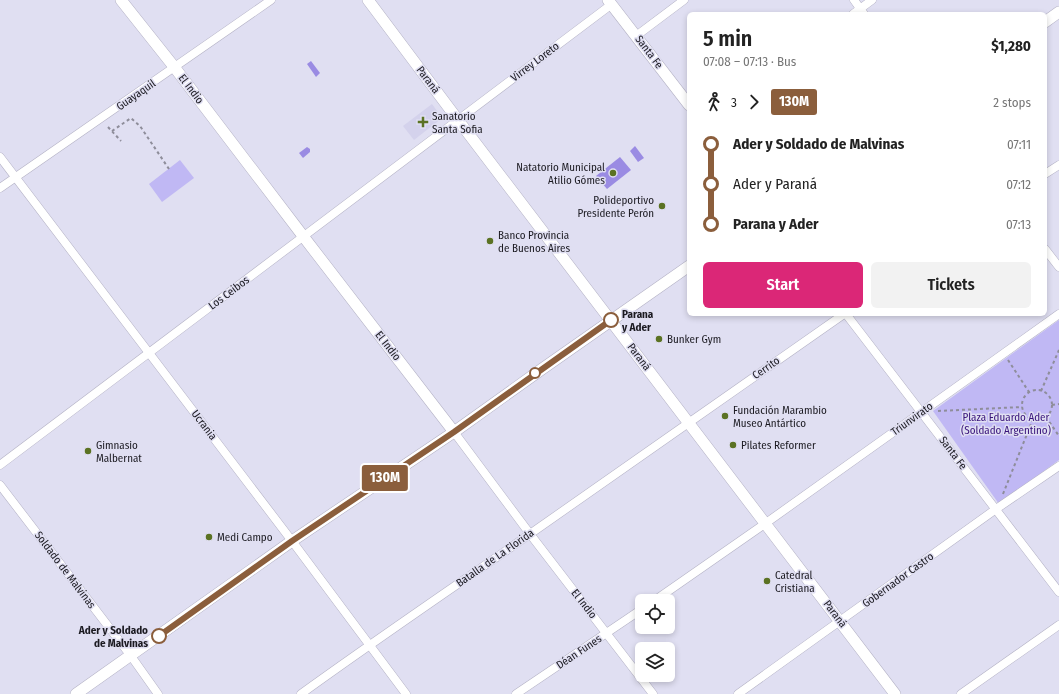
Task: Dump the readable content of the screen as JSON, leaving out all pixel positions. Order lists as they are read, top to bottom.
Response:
{
  "streets": {
    "street": [
      "Santa Fe",
      "Virrey Loreto",
      "Paraná",
      "El Indio",
      "Guayaquil",
      "Los Ceibos",
      "Cerrito",
      "Triunvirato",
      "Ucrania",
      "Batalla de La Florida",
      "Soldado de Malvinas",
      "Gobernador Castro",
      "Déan Funes"
    ]
  },
  "crossings": [
    ["Santa Fe", "Virrey Loreto"],
    ["Santa Fe", "Triunvirato"],
    ["Santa Fe", "Gobernador Castro"],
    ["Virrey Loreto", "Paraná"],
    ["Virrey Loreto", "Los Ceibos"],
    ["Paraná", "Los Ceibos"],
    ["Paraná", "Cerrito"],
    ["Paraná", "Triunvirato"],
    ["Paraná", "Batalla de La Florida"],
    ["Paraná", "Gobernador Castro"],
    ["El Indio", "Guayaquil"],
    ["El Indio", "Los Ceibos"],
    ["El Indio", "Batalla de La Florida"],
    ["El Indio", "Déan Funes"],
    ["Guayaquil", "Ucrania"],
    ["Los Ceibos", "Ucrania"],
    ["Cerrito", "Batalla de La Florida"],
    ["Ucrania", "Batalla de La Florida"]
  ],
  "parks": ["Plaza Eduardo Ader (Soldado Argentino)"],
  "places": {
    "health": ["Sanatorio Santa Sofia"],
    "other": [
      "Natatorio Municipal Atilio Gómes",
      "Polideportivo Presidente Perón",
      "Banco Provincia de Buenos Aires",
      "Parana y Ader",
      "Bunker Gym",
      "Fundación Marambio Museo Antártico",
      "Pilates Reformer",
      "Gimnasio Malbernat",
      "Medi Campo",
      "Catedral Cristiana",
      "Ader y Soldado de Malvinas"
    ]
  },
  "lines": ["bus line 130M"],
  "page": {
    "on_map": "130M",
    "heading": ["5 min", "07:08 – 07:13 · Bus", "$1,280"],
    "legs": ["3", "130M", "2 stops"],
    "list": [
      {
        "name": "Ader y Soldado de Malvinas",
        "value": "07:11"
      },
      {
        "name": "Ader y Paraná",
        "value": "07:12"
      },
      {
        "name": "Parana y Ader",
        "value": "07:13"
      }
    ],
    "buttons": ["Start", "Tickets"]
  }
}
